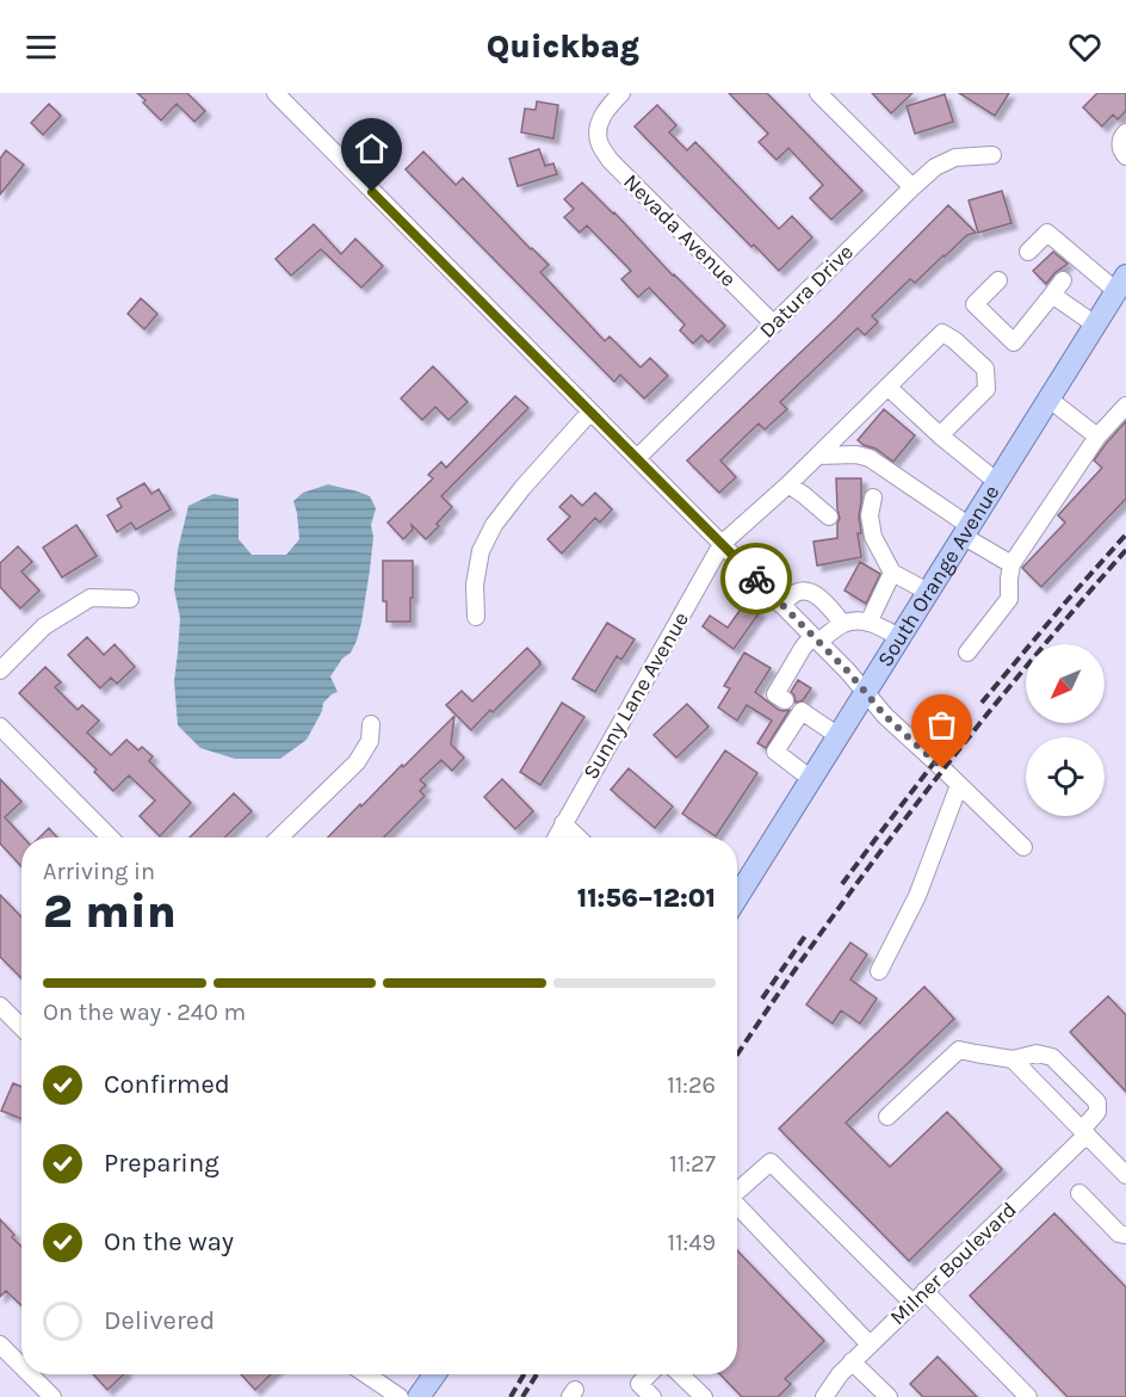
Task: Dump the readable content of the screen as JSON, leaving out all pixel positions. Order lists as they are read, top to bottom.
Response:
{
  "streets": {
    "main road": ["South Orange Avenue"],
    "street": [
      "Nevada Avenue",
      "Datura Drive",
      "Sunny Lane Avenue",
      "Milner Boulevard"
    ]
  },
  "crossings": [
    ["Nevada Avenue", "Datura Drive"]
  ],
  "north": "bottom left",
  "page": {
    "header": "Quickbag",
    "heading": ["2 min", "Arriving in", "11:56–12:01"],
    "bar": "On the way · 240 m",
    "list": [
      ["Confirmed", "11:26"],
      ["Preparing", "11:27"],
      ["On the way", "11:49"],
      "Delivered"
    ]
  }
}
